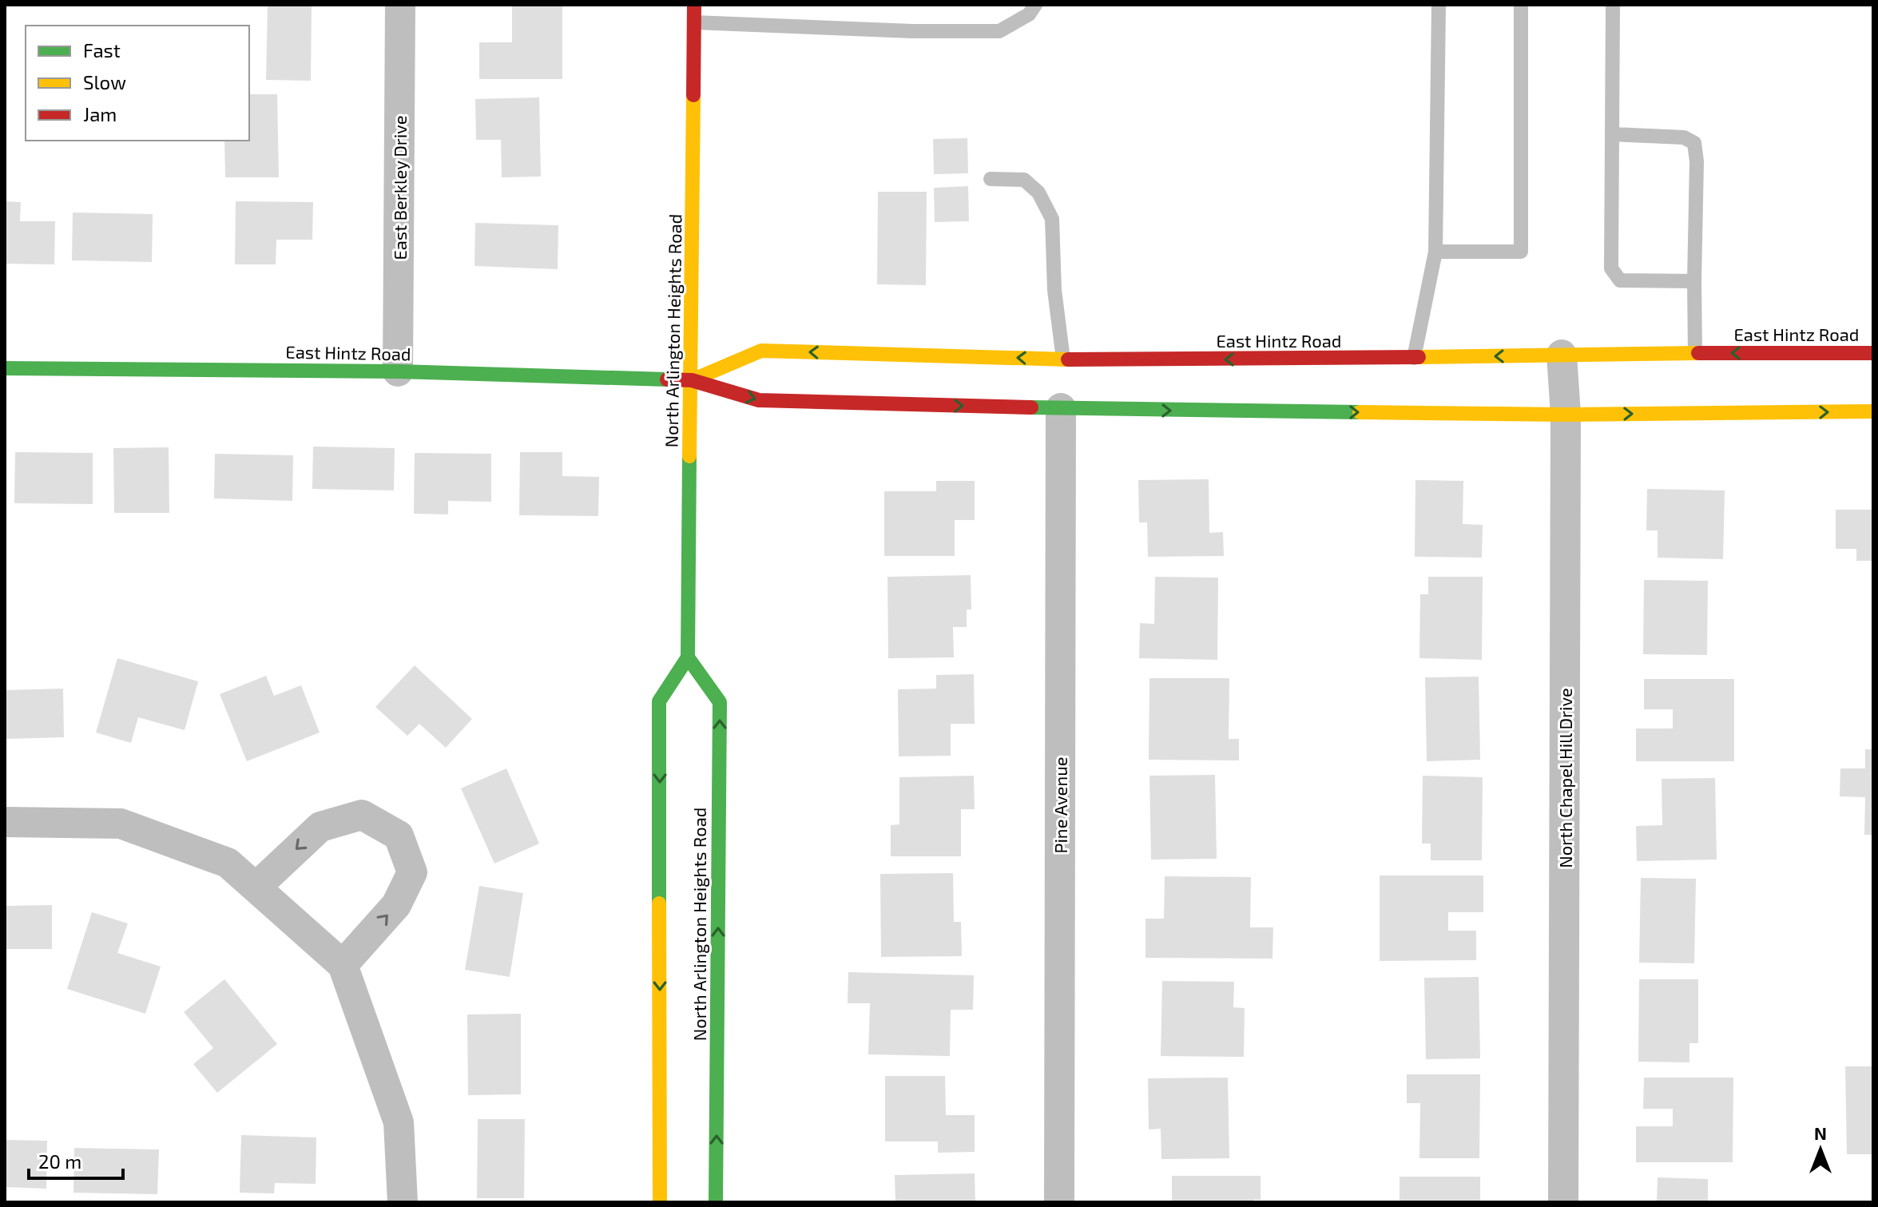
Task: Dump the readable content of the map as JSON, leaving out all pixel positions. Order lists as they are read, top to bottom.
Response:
{
  "streets": {
    "main road": ["North Arlington Heights Road", "East Hintz Road"],
    "street": ["East Berkley Drive", "North Chapel Hill Drive", "Pine Avenue"]
  },
  "crossings": [
    ["East Berkley Drive", "East Hintz Road"],
    ["North Arlington Heights Road", "East Hintz Road"],
    ["East Hintz Road", "North Chapel Hill Drive"],
    ["East Hintz Road", "Pine Avenue"]
  ],
  "legend": ["Fast", "Slow", "Jam"],
  "scale_bar": "20 m",
  "north": "top"
}
